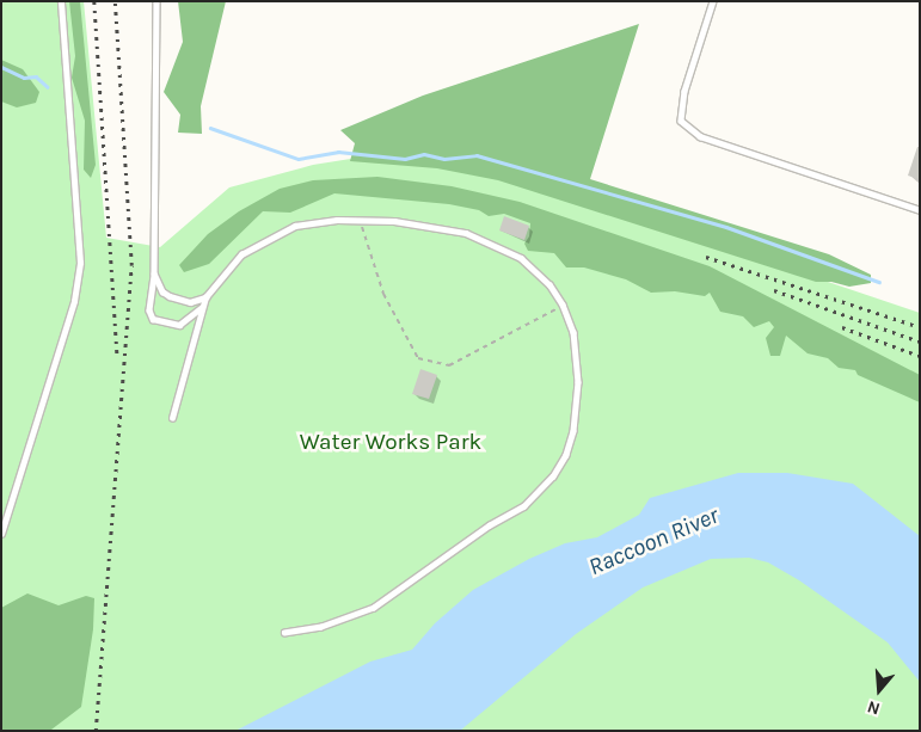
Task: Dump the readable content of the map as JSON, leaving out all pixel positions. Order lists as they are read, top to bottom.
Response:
{
  "water": ["Raccoon River"],
  "parks": ["Water Works Park"],
  "north": "bottom"
}
